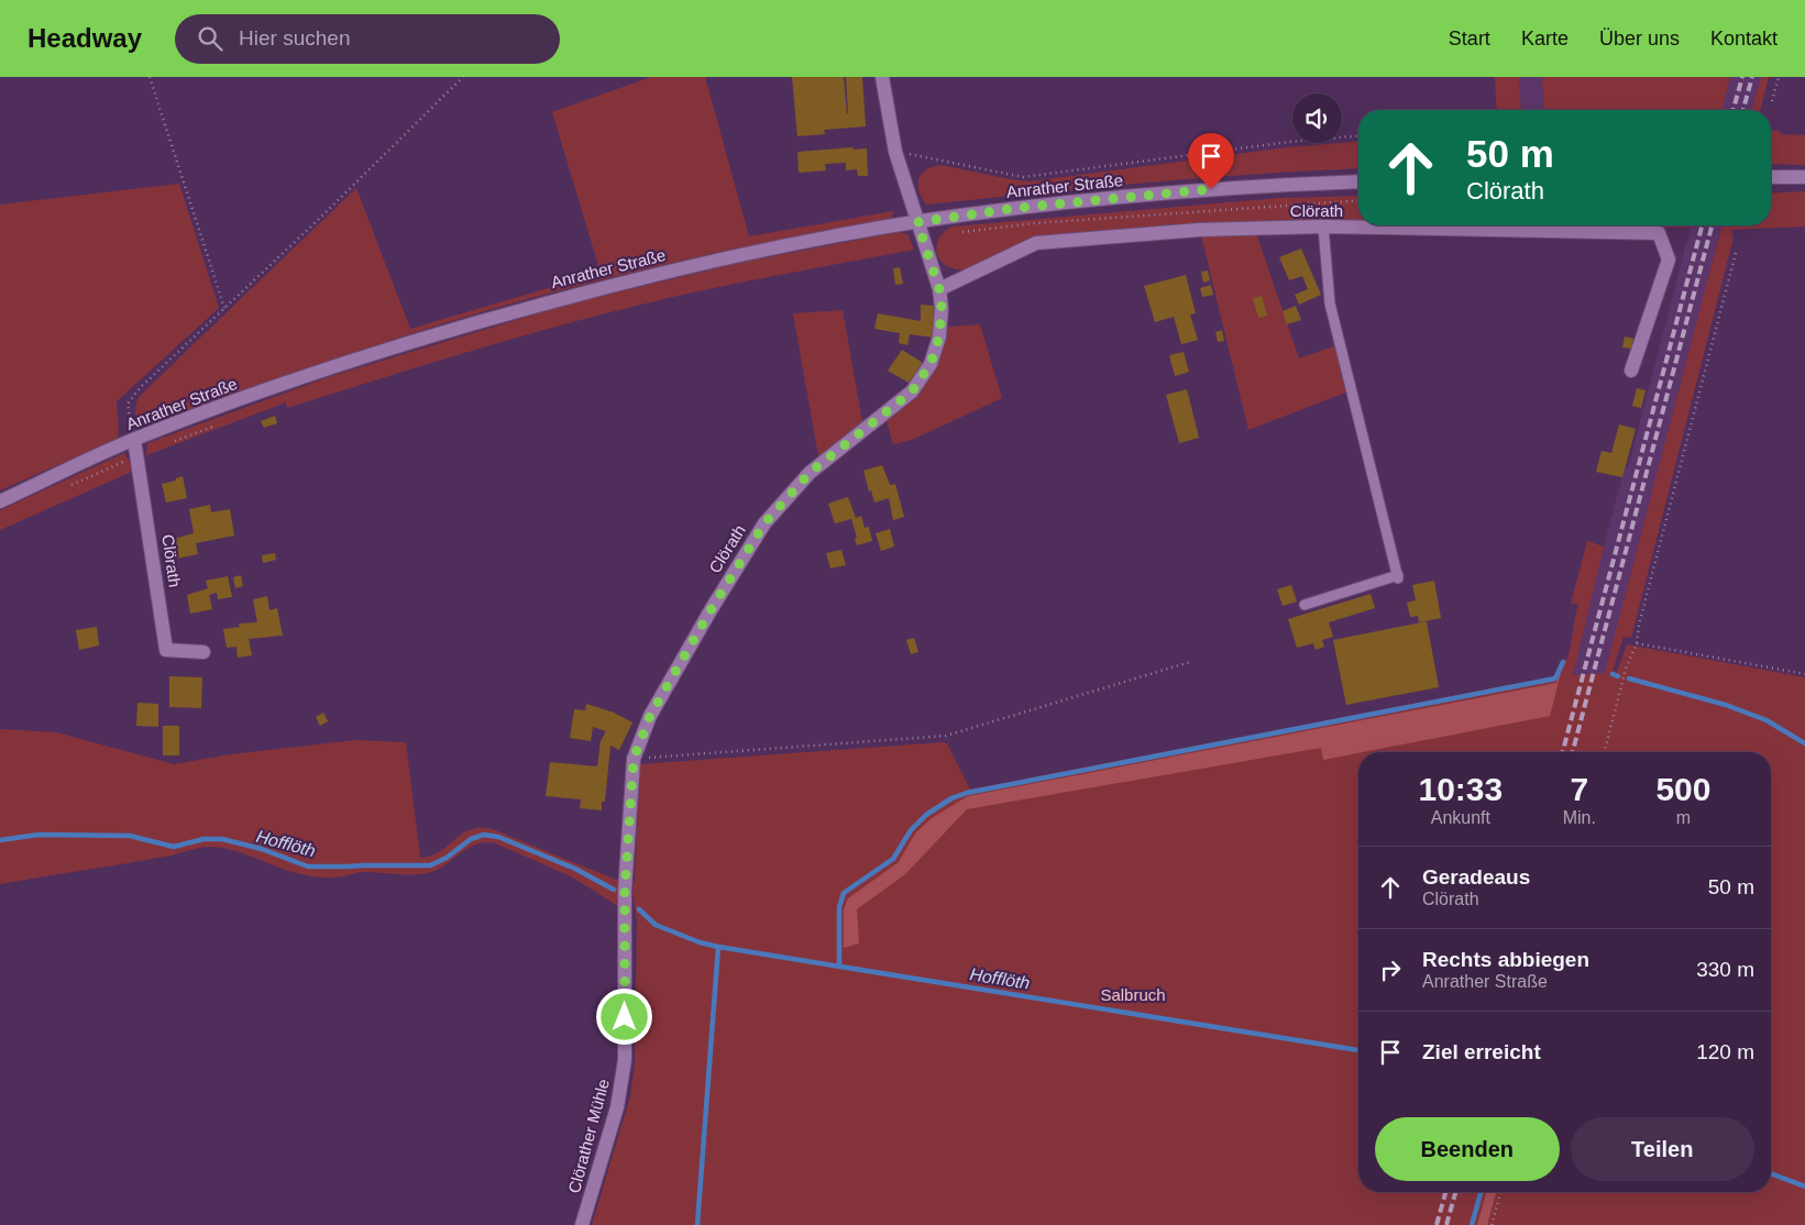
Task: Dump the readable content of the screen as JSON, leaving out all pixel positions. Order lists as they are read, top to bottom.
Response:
{
  "streets": {
    "street": ["Anrather Straße", "Clörath", "Clörather Mühle"]
  },
  "crossings": [
    ["Anrather Straße", "Clörath"],
    ["Clörath", "Clörather Mühle"]
  ],
  "water": ["Hofflöth"],
  "parks": ["Salbruch"],
  "page": {
    "header": "Headway",
    "search": "Hier suchen",
    "nav": [
      "Start",
      "Karte",
      "Über uns",
      "Kontakt"
    ],
    "turn": ["50 m", "Clörath"],
    "eta": [
      "10:33",
      "Ankunft",
      "7",
      "Min.",
      "500",
      "m"
    ],
    "list": [
      {
        "name": "Geradeaus",
        "note": "Clörath",
        "value": "50 m"
      },
      {
        "name": "Rechts abbiegen",
        "note": "Anrather Straße",
        "value": "330 m"
      },
      {
        "name": "Ziel erreicht",
        "value": "120 m"
      }
    ],
    "buttons": ["Beenden", "Teilen"]
  }
}
